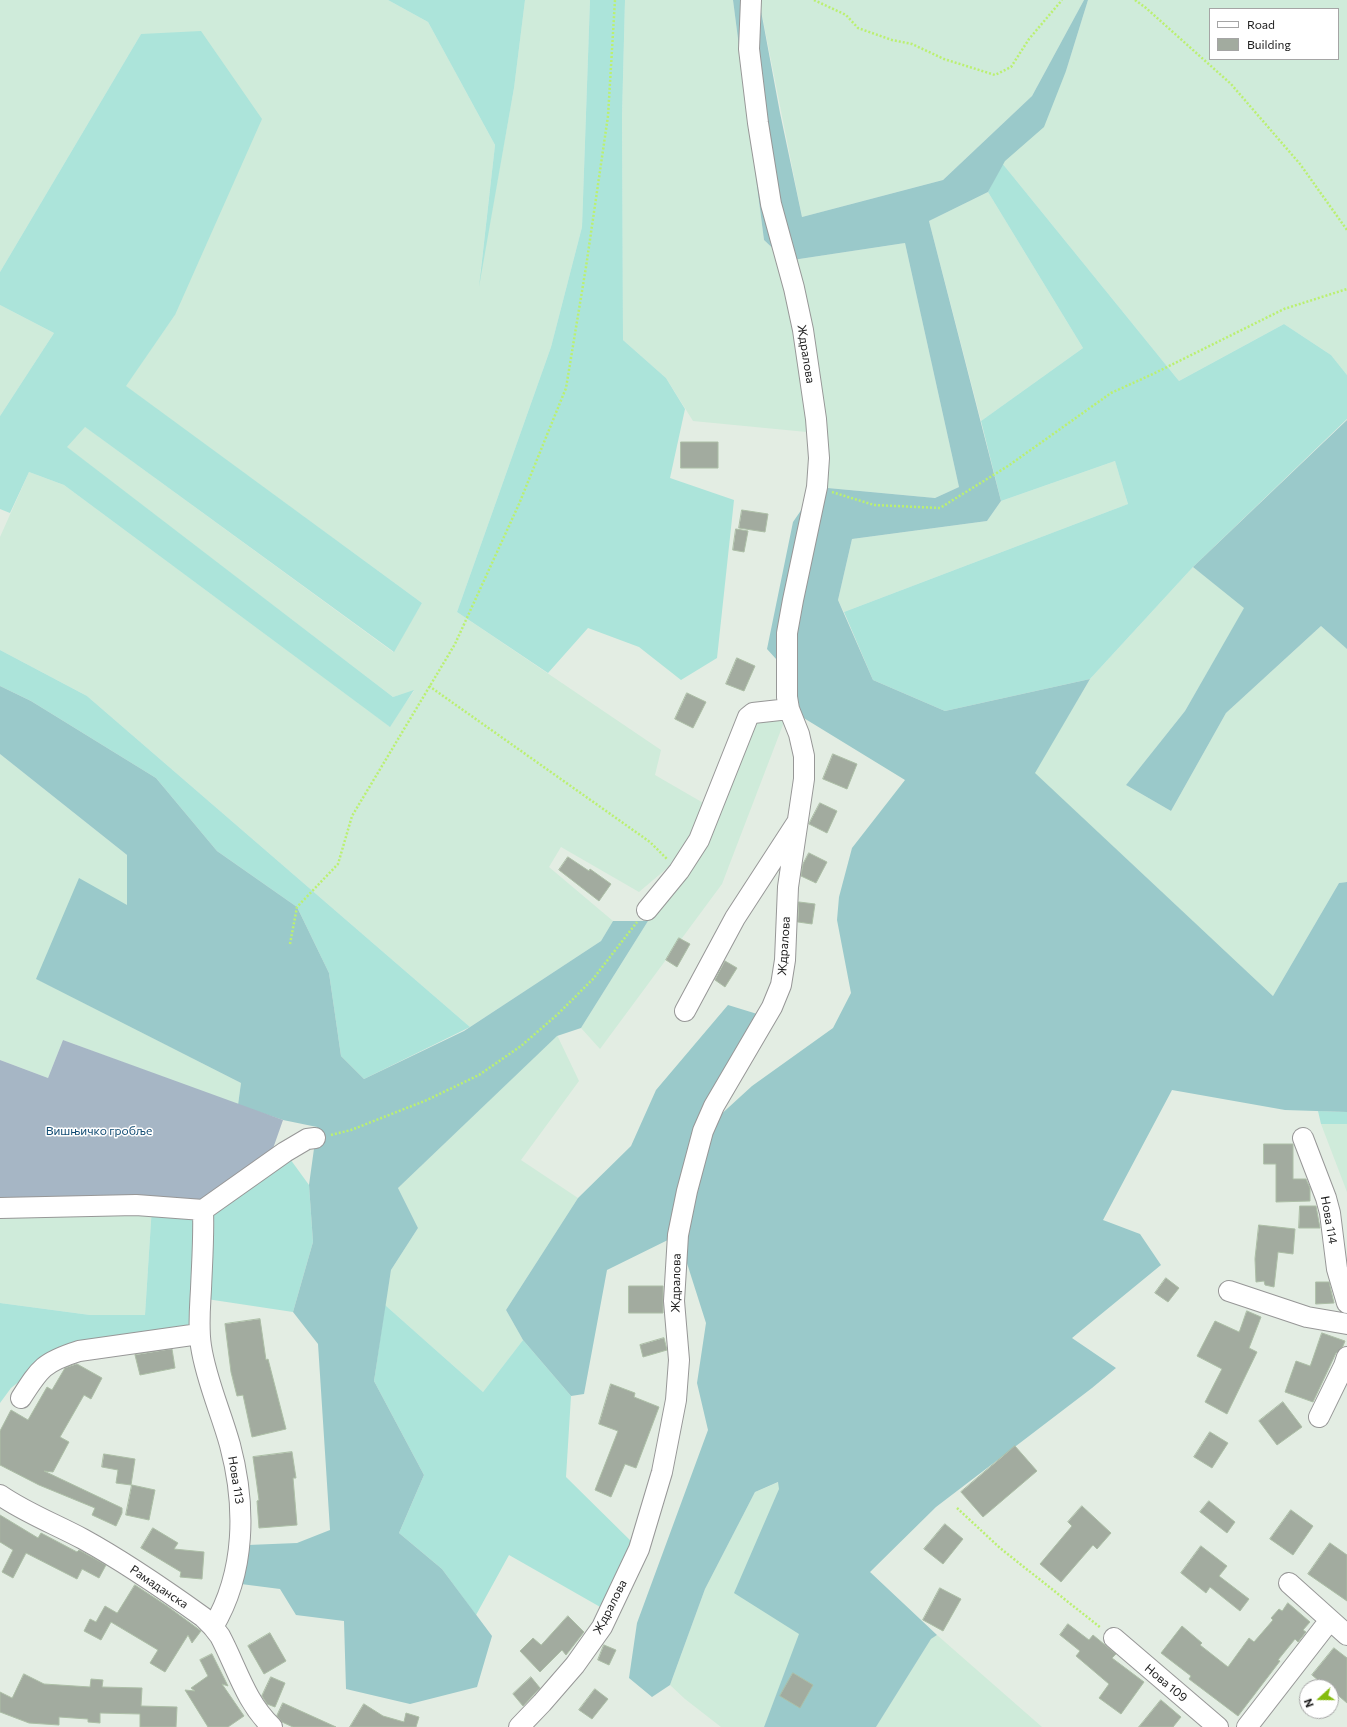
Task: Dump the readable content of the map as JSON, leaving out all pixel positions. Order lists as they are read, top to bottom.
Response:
{
  "streets": {
    "street": [
      "Ждралова",
      "Нова 114",
      "Нова 113",
      "Рамаданска",
      "Нова 109"
    ]
  },
  "crossings": [
    ["Нова 113", "Рамаданска"]
  ],
  "parks": ["Вишњичко гробље"],
  "legend": ["Road", "Building"],
  "north": "left"
}
